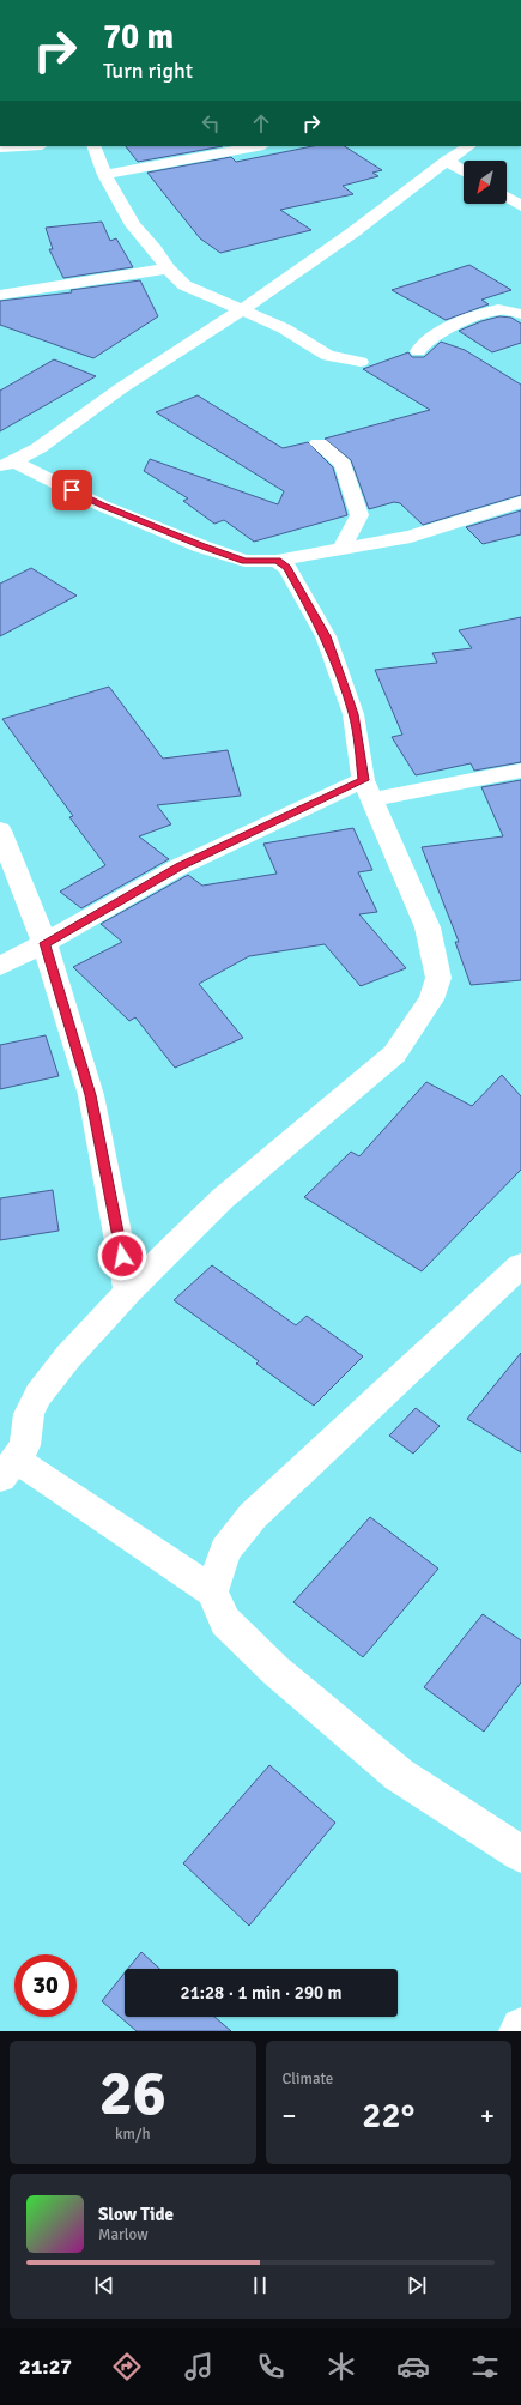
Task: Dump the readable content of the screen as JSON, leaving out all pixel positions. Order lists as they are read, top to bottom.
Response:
{
  "north": "bottom left",
  "page": {
    "turn": ["70 m", "Turn right"],
    "limit": "30",
    "trip": "21:28 · 1 min · 290 m",
    "tile": [
      ["26", "km/h"],
      "Climate"
    ],
    "heat": ["−", "22°", "+"],
    "song": ["Slow Tide", "Marlow"],
    "tabs": "21:27"
  }
}
